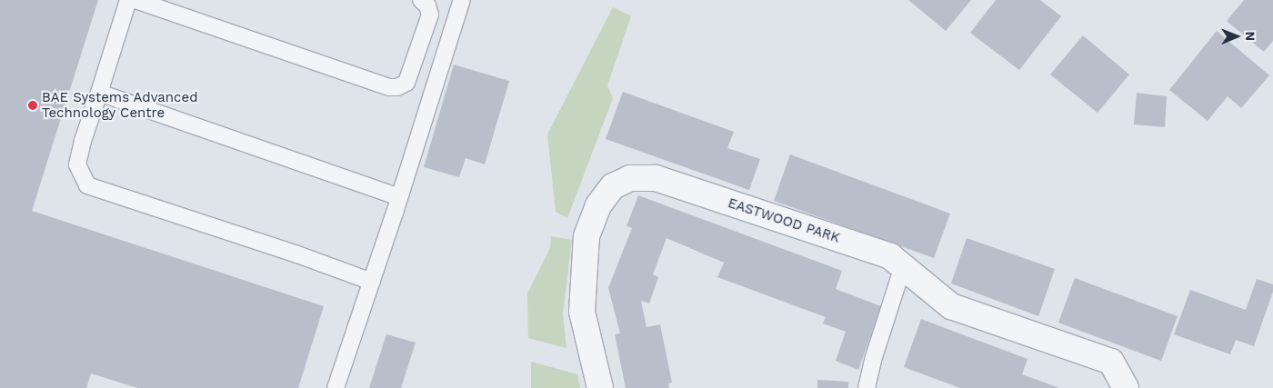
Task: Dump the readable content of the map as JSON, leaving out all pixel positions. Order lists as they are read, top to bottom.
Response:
{
  "streets": {
    "street": ["EASTWOOD PARK"]
  },
  "places": ["BAE Systems Advanced Technology Centre"],
  "north": "right"
}
